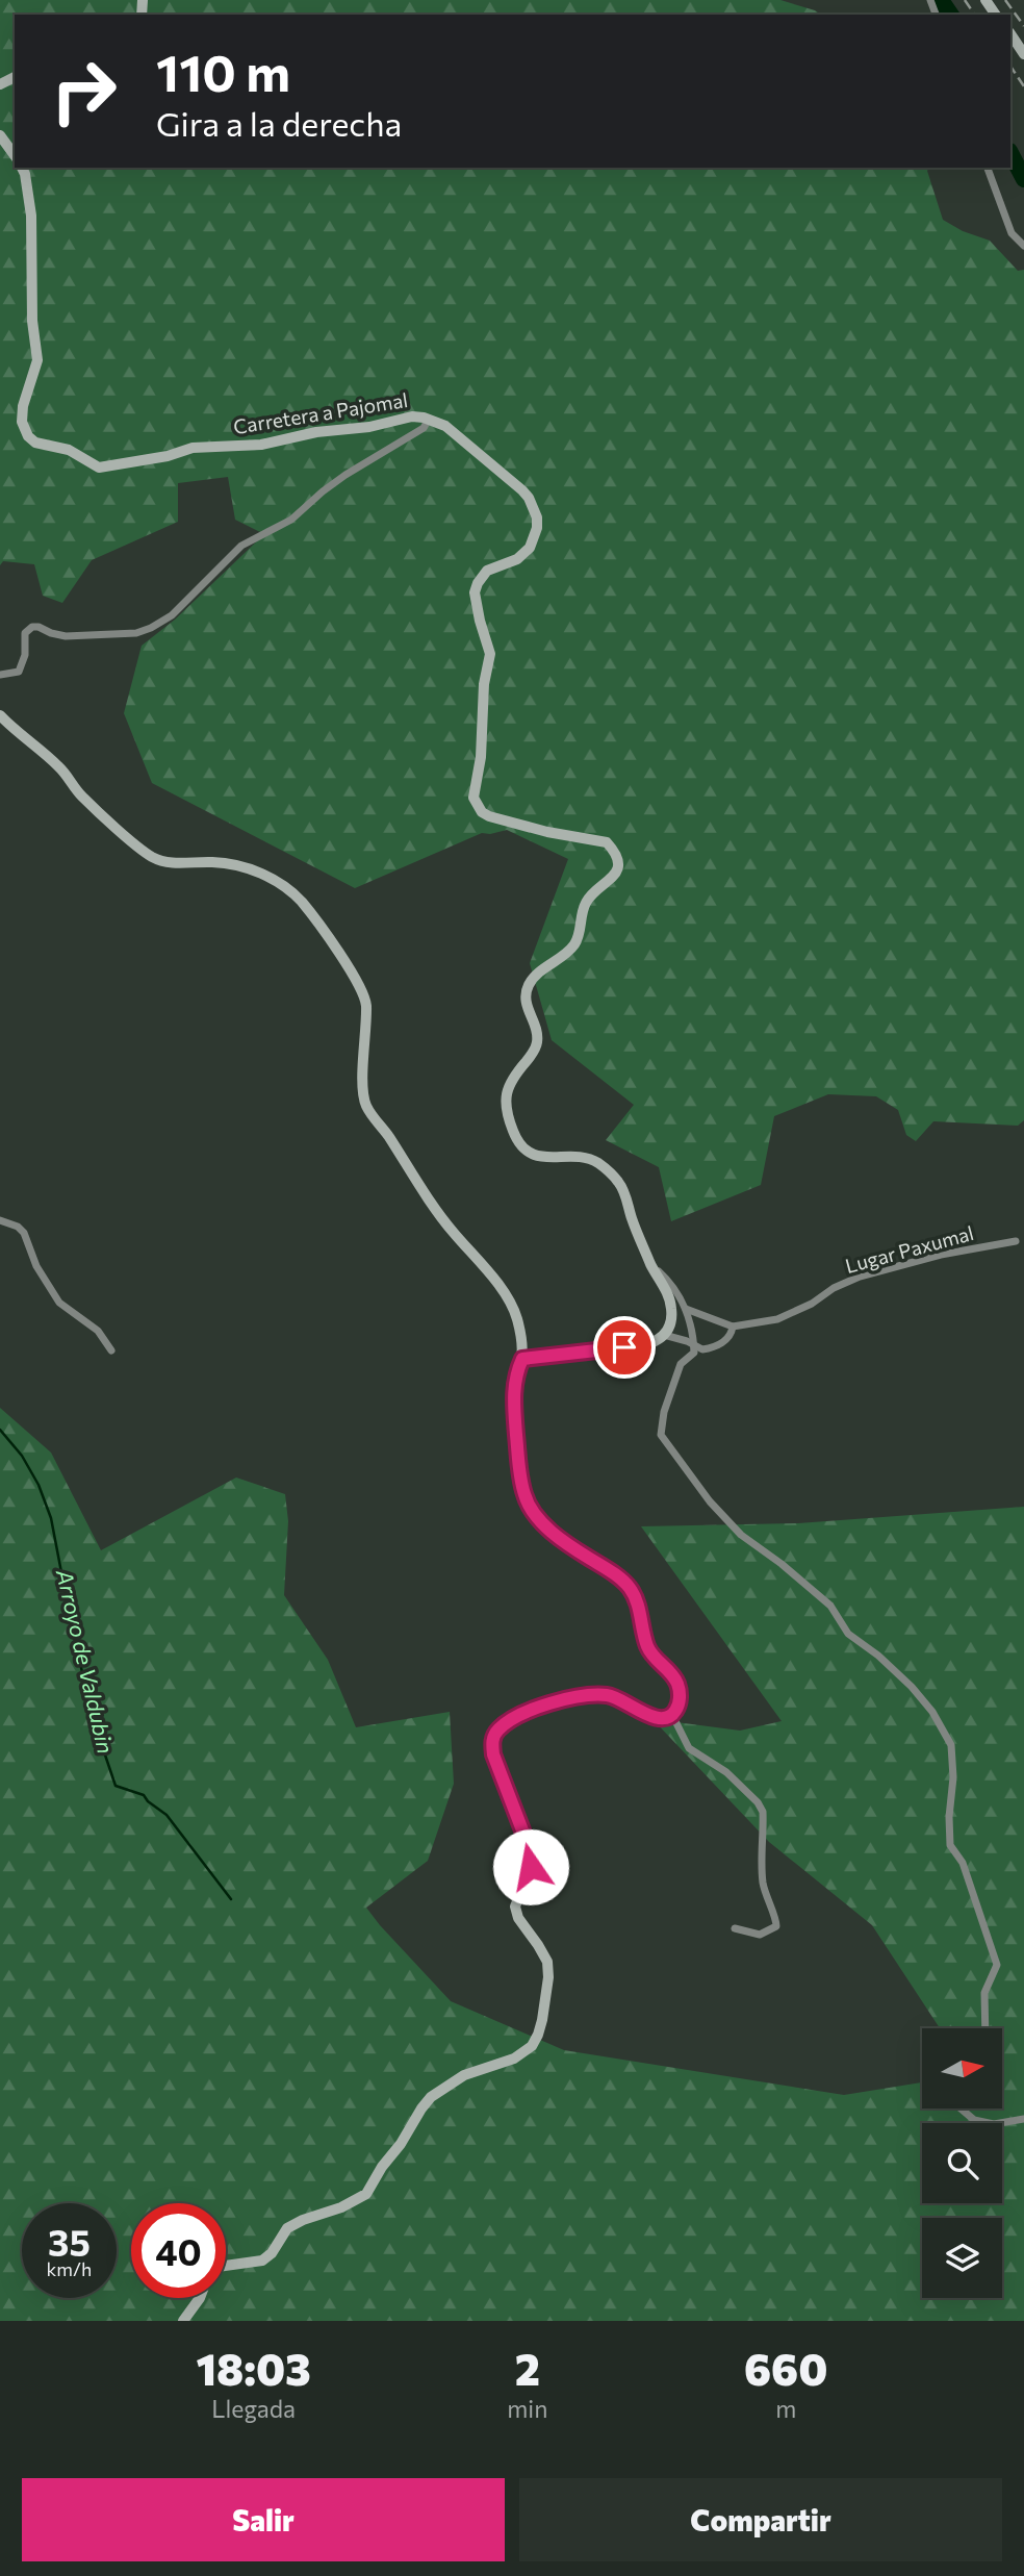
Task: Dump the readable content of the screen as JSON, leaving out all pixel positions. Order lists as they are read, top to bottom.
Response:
{
  "streets": {
    "street": ["Carretera a Pajomal", "Lugar Paxumal"]
  },
  "water": ["Arroyo de Valdubin"],
  "north": "right",
  "page": {
    "turn": ["110 m", "Gira a la derecha"],
    "speed": "35 km/h",
    "limit": "40",
    "eta": [
      "18:03",
      "Llegada",
      "2",
      "min",
      "660",
      "m"
    ],
    "buttons": ["Salir", "Compartir"]
  }
}
